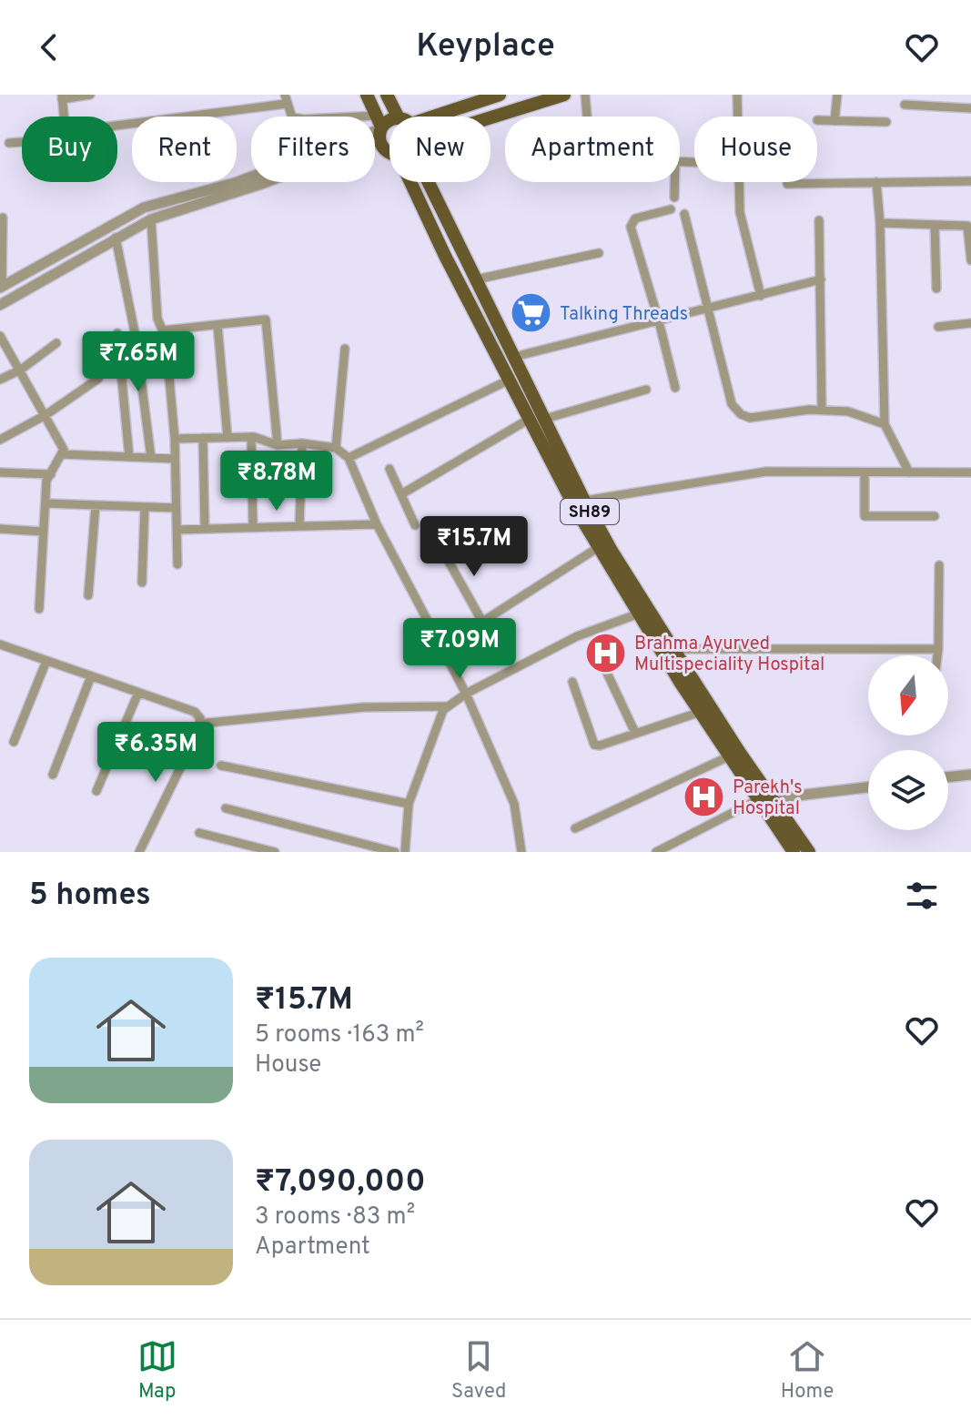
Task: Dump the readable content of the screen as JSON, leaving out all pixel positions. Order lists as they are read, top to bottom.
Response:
{
  "streets": {
    "main road": ["SH89"]
  },
  "places": {
    "supermarket": ["Talking Threads"],
    "hospital": ["Brahma Ayurved Multispeciality Hospital", "Parekh's Hospital"]
  },
  "north": "bottom",
  "page": {
    "header": "Keyplace",
    "chip": [
      "Buy",
      "Rent",
      "Filters",
      "New",
      "Apartment",
      "House"
    ],
    "price": [
      "₹7.65M",
      "₹8.78M",
      "₹15.7M",
      "₹7.09M",
      "₹6.35M"
    ],
    "heading": "5 homes",
    "list": [
      {
        "name": "₹15.7M",
        "note": "5 rooms · 163 m² · House"
      },
      {
        "name": "₹7,090,000",
        "note": "3 rooms · 83 m² · Apartment"
      }
    ],
    "tabs": ["Map", "Saved", "Home"]
  }
}
